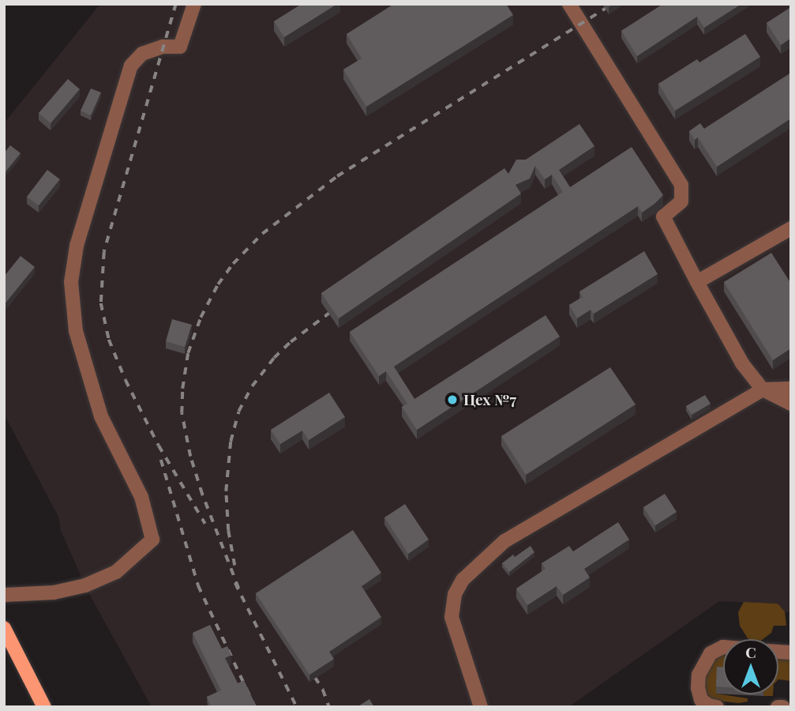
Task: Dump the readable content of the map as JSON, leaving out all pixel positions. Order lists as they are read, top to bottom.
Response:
{
  "places": ["Цех №7"],
  "north": "top"
}
